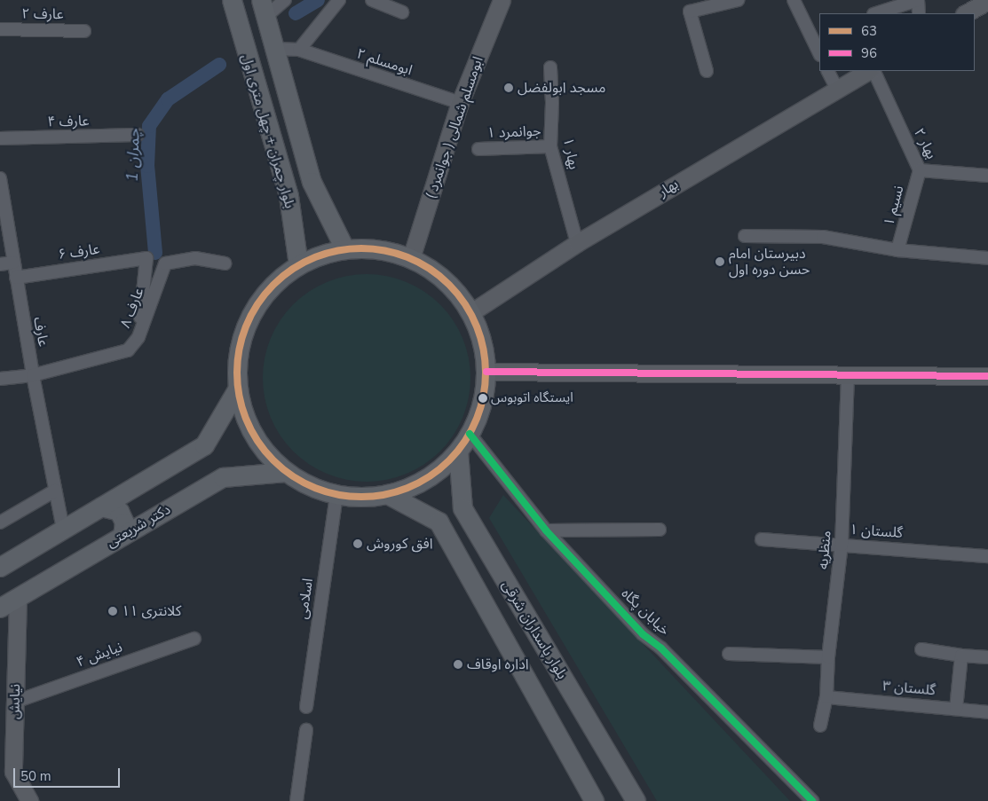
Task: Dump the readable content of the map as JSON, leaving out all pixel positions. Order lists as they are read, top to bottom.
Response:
{
  "streets": {
    "main road": [
      "ابومسلم شمالی ( جوانمرد )",
      "بلوار چمران + چهل متری اول",
      "بهار",
      "دکتر شریعتی",
      "بلوار پاسداران شرقی",
      "نیایش"
    ],
    "street": [
      "عارف ۲",
      "ابومسلم ۲",
      "عارف ۴",
      "جوانمرد ۱",
      "بهار ۲",
      "بهار ۱",
      "نسیم ۱",
      "عارف ۶",
      "عارف ۸",
      "عارف",
      "گلستان ۱",
      "منظریه",
      "اسلامی",
      "خیابان پگاه",
      "نیایش ۴",
      "گلستان ۳"
    ]
  },
  "crossings": [
    ["ابومسلم ۲", "ابومسلم شمالی ( جوانمرد )"],
    ["ابومسلم ۲", "بلوار چمران + چهل متری اول"],
    ["جوانمرد ۱", "بهار ۱"],
    ["بهار ۲", "نسیم ۱"],
    ["بهار ۱", "بهار"],
    ["عارف ۶", "عارف ۸"],
    ["عارف ۶", "عارف"],
    ["عارف ۸", "عارف"],
    ["دکتر شریعتی", "نیایش"],
    ["گلستان ۱", "منظریه"],
    ["منظریه", "گلستان ۳"],
    ["نیایش ۴", "نیایش"]
  ],
  "water": ["چمران 1"],
  "places": [
    "مسجد ابولفضل",
    "دبیرستان امام حسن دوره اول",
    "ایستگاه اتوبوس",
    "افق کوروش",
    "کلانتری ۱۱",
    "اداره اوقاف"
  ],
  "lines": ["transit line 63", "transit line 96"],
  "legend": ["63", "96"],
  "scale_bar": "50 m"
}
